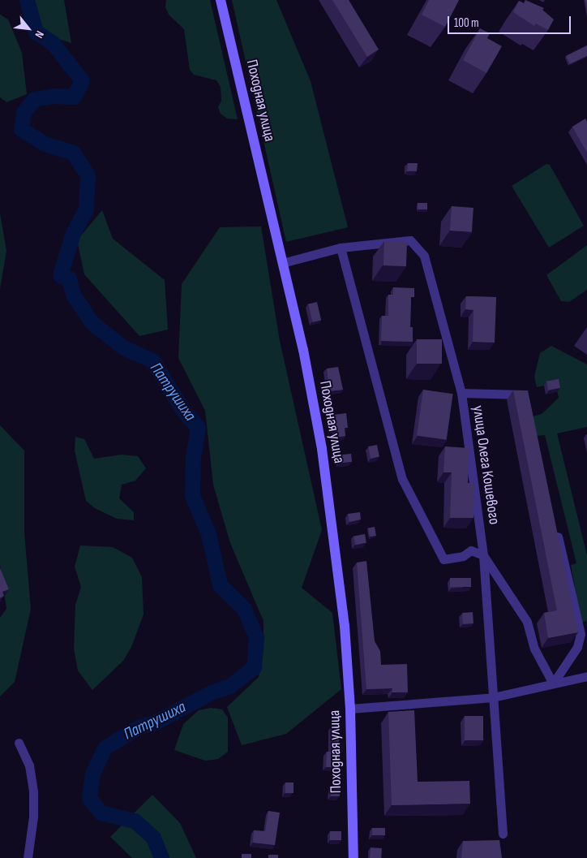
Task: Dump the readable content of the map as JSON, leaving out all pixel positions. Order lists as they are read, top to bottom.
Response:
{
  "streets": {
    "main road": ["Походная улица"],
    "street": ["улица Олега Кошевого"]
  },
  "crossings": [
    ["Походная улица", "улица Олега Кошевого"]
  ],
  "water": ["Патрушиха"],
  "scale_bar": "100 m",
  "north": "bottom right"
}
